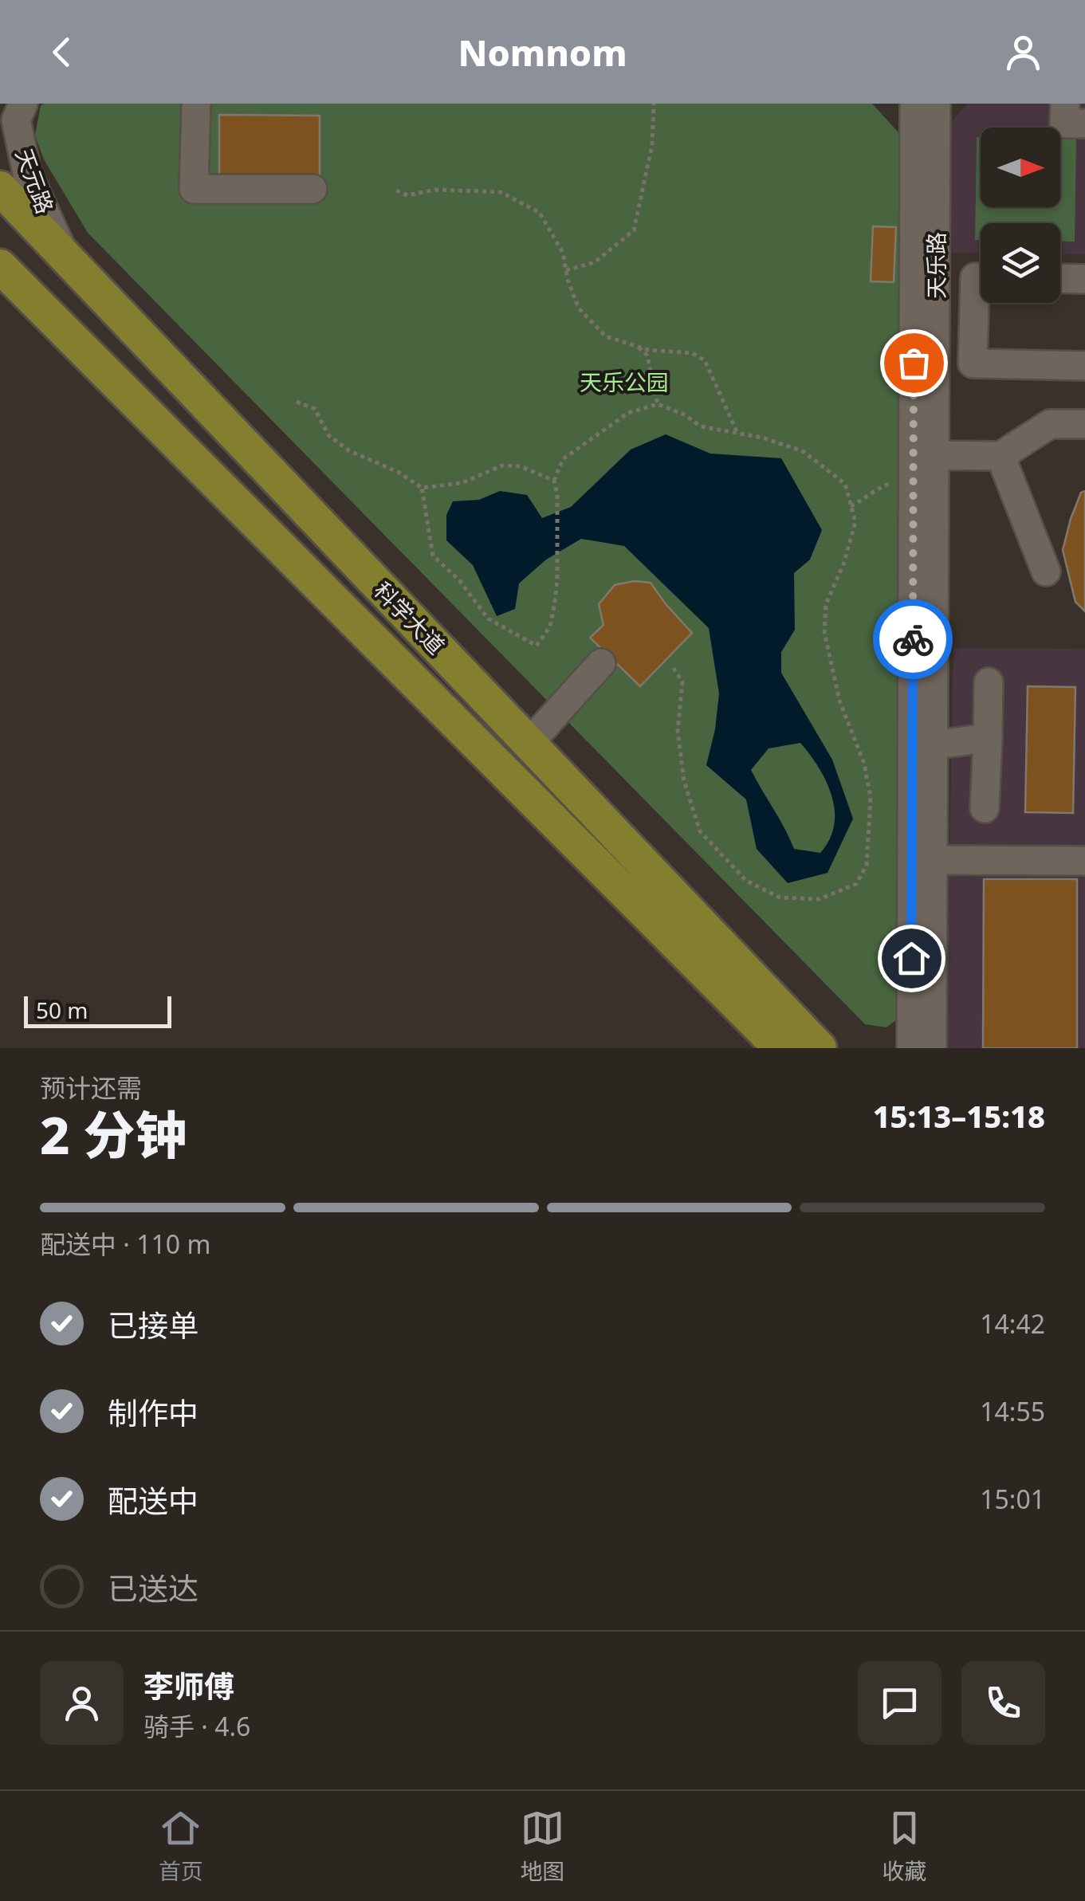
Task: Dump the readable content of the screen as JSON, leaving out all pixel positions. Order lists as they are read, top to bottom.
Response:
{
  "streets": {
    "main road": ["科学大道"],
    "street": ["天元路", "天乐路"]
  },
  "crossings": [
    ["天元路", "科学大道"]
  ],
  "parks": ["天乐公园"],
  "scale_bar": "50 m",
  "north": "right",
  "page": {
    "header": "Nomnom",
    "scale": "50 m",
    "heading": ["2 分钟", "预计还需", "15:13–15:18"],
    "panel": ["李师傅", "骑手 · 4.6"],
    "bar": "配送中 · 110 m",
    "list": [
      ["已接单", "14:42"],
      ["制作中", "14:55"],
      ["配送中", "15:01"],
      "已送达"
    ],
    "tabs": ["首页", "地图", "收藏"]
  }
}
